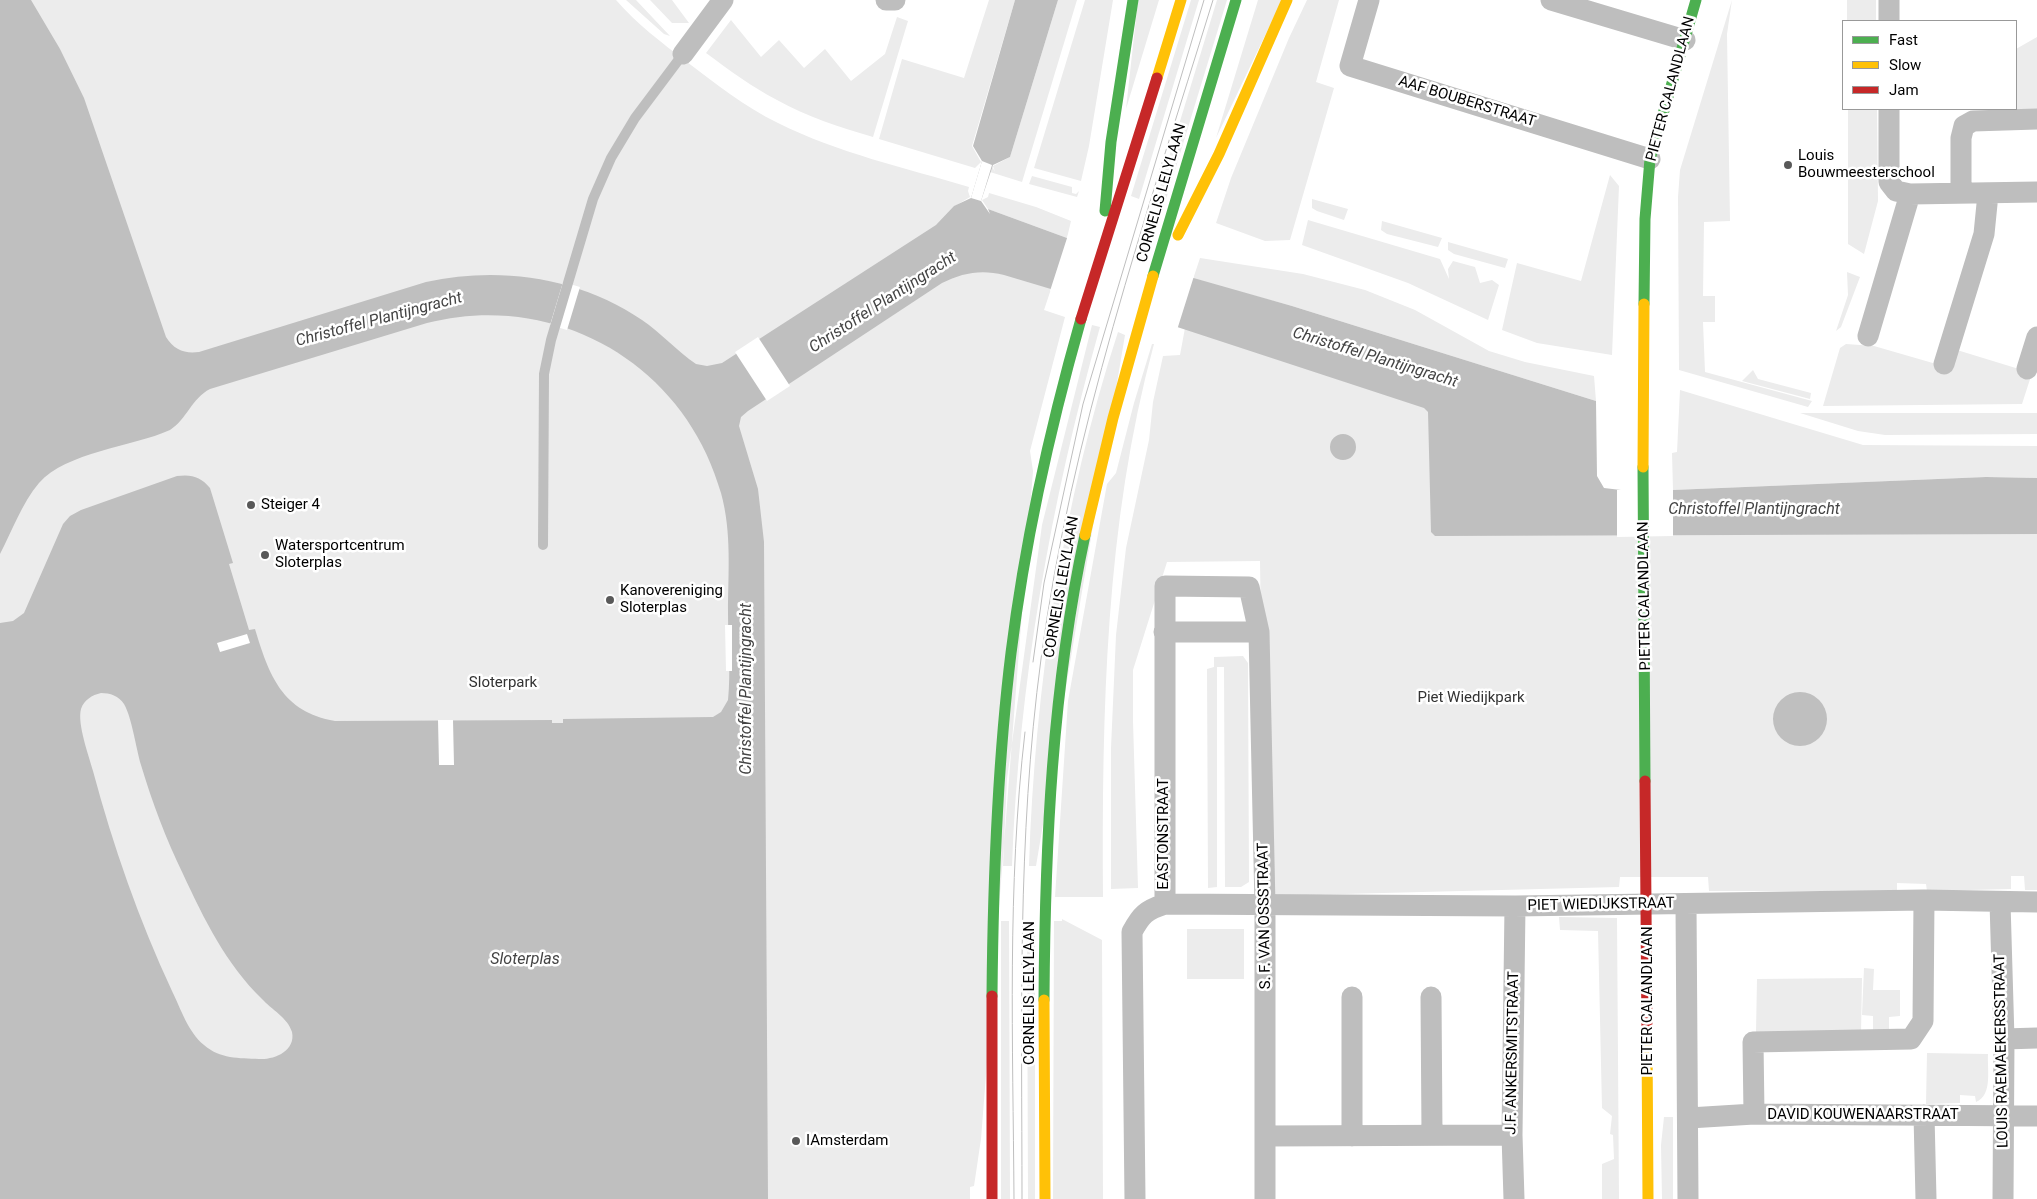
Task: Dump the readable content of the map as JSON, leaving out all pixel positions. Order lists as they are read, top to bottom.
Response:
{
  "streets": {
    "main road": ["PIETER CALANDLAAN", "CORNELIS LELYLAAN"],
    "street": [
      "AAF BOUBERSTRAAT",
      "EASTONSTRAAT",
      "PIET WIEDIJKSTRAAT",
      "S. F. VAN OSSSTRAAT",
      "LOUIS RAEMAEKERSSTRAAT",
      "J.F. ANKERSMITSTRAAT",
      "DAVID KOUWENAARSTRAAT"
    ]
  },
  "crossings": [
    ["PIETER CALANDLAAN", "AAF BOUBERSTRAAT"],
    ["PIETER CALANDLAAN", "PIET WIEDIJKSTRAAT"],
    ["EASTONSTRAAT", "PIET WIEDIJKSTRAAT"],
    ["EASTONSTRAAT", "S. F. VAN OSSSTRAAT"],
    ["PIET WIEDIJKSTRAAT", "S. F. VAN OSSSTRAAT"],
    ["PIET WIEDIJKSTRAAT", "LOUIS RAEMAEKERSSTRAAT"],
    ["PIET WIEDIJKSTRAAT", "J.F. ANKERSMITSTRAAT"],
    ["LOUIS RAEMAEKERSSTRAAT", "DAVID KOUWENAARSTRAAT"]
  ],
  "water": ["Christoffel Plantijngracht", "Sloterplas"],
  "parks": ["Sloterpark", "Piet Wiedijkpark"],
  "places": [
    "Louis Bouwmeesterschool",
    "Steiger 4",
    "Watersportcentrum Sloterplas",
    "Kanovereniging Sloterplas",
    "IAmsterdam"
  ],
  "legend": ["Fast", "Slow", "Jam"]
}
